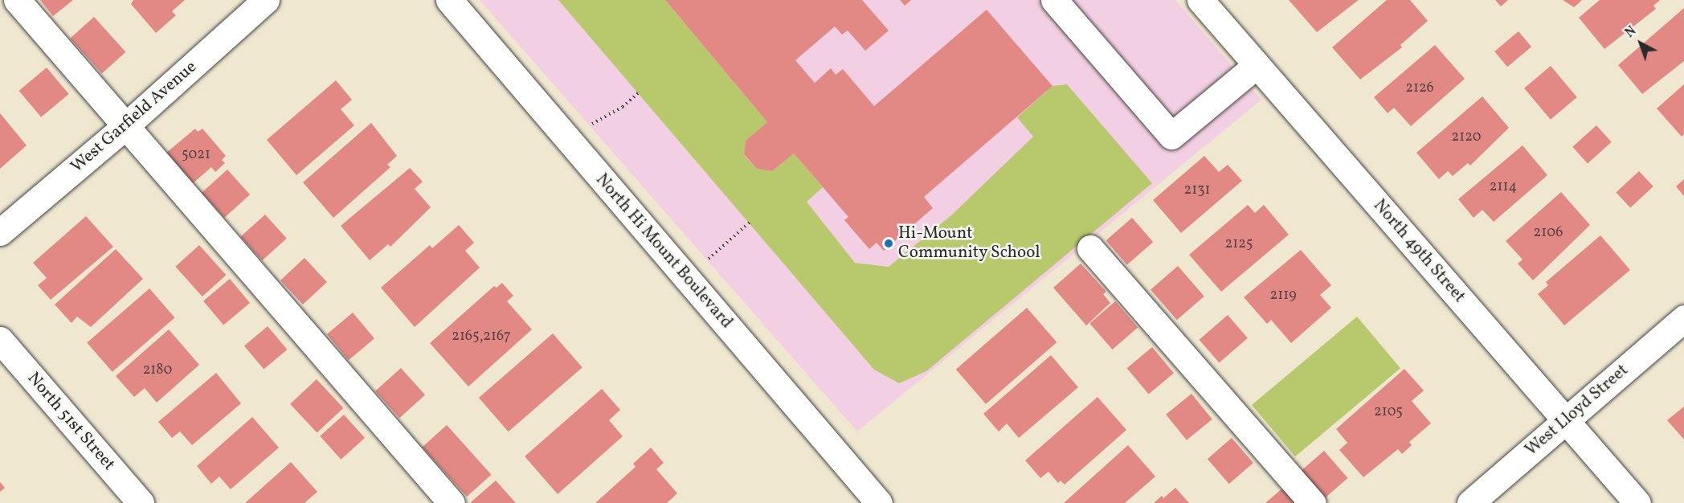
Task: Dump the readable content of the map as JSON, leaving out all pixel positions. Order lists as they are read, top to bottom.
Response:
{
  "streets": {
    "street": [
      "West Garfield Avenue",
      "North Hi Mount Boulevard",
      "North 49th Street",
      "West Lloyd Street",
      "North 51st Street"
    ]
  },
  "crossings": [
    ["North 49th Street", "West Lloyd Street"]
  ],
  "places": ["Hi-Mount Community School"],
  "house_numbers": [
    "2126",
    "2120",
    "5021",
    "2114",
    "2131",
    "2106",
    "2125",
    "2119",
    "2165,2167",
    "2180",
    "2105"
  ],
  "north": "top left"
}
